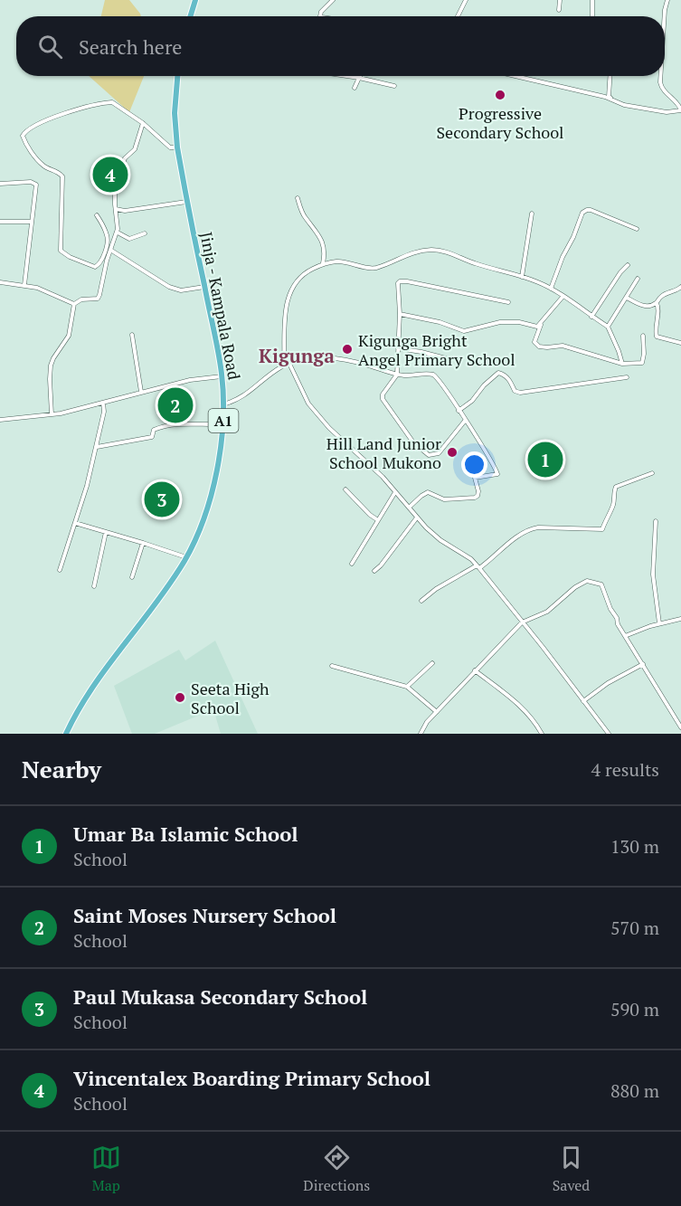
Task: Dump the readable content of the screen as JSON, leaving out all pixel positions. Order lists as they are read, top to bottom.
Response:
{
  "streets": {
    "highway": ["Jinja - Kampala Road", "A1"]
  },
  "districts": ["Kigunga"],
  "places": [
    "Progressive Secondary School",
    "Kigunga Bright Angel Primary School",
    "Hill Land Junior School Mukono",
    "Seeta High School"
  ],
  "page": {
    "search": "Search here",
    "pins": [
      "4",
      "2",
      "1",
      "3"
    ],
    "heading": ["Nearby", "4 results"],
    "list": [
      {
        "mark": "1",
        "name": "Umar Ba Islamic School",
        "note": "School",
        "value": "130 m"
      },
      {
        "mark": "2",
        "name": "Saint Moses Nursery School",
        "note": "School",
        "value": "570 m"
      },
      {
        "mark": "3",
        "name": "Paul Mukasa Secondary School",
        "note": "School",
        "value": "590 m"
      },
      {
        "mark": "4",
        "name": "Vincentalex Boarding Primary School",
        "note": "School",
        "value": "880 m"
      }
    ],
    "nav": ["Map", "Directions", "Saved"]
  }
}
